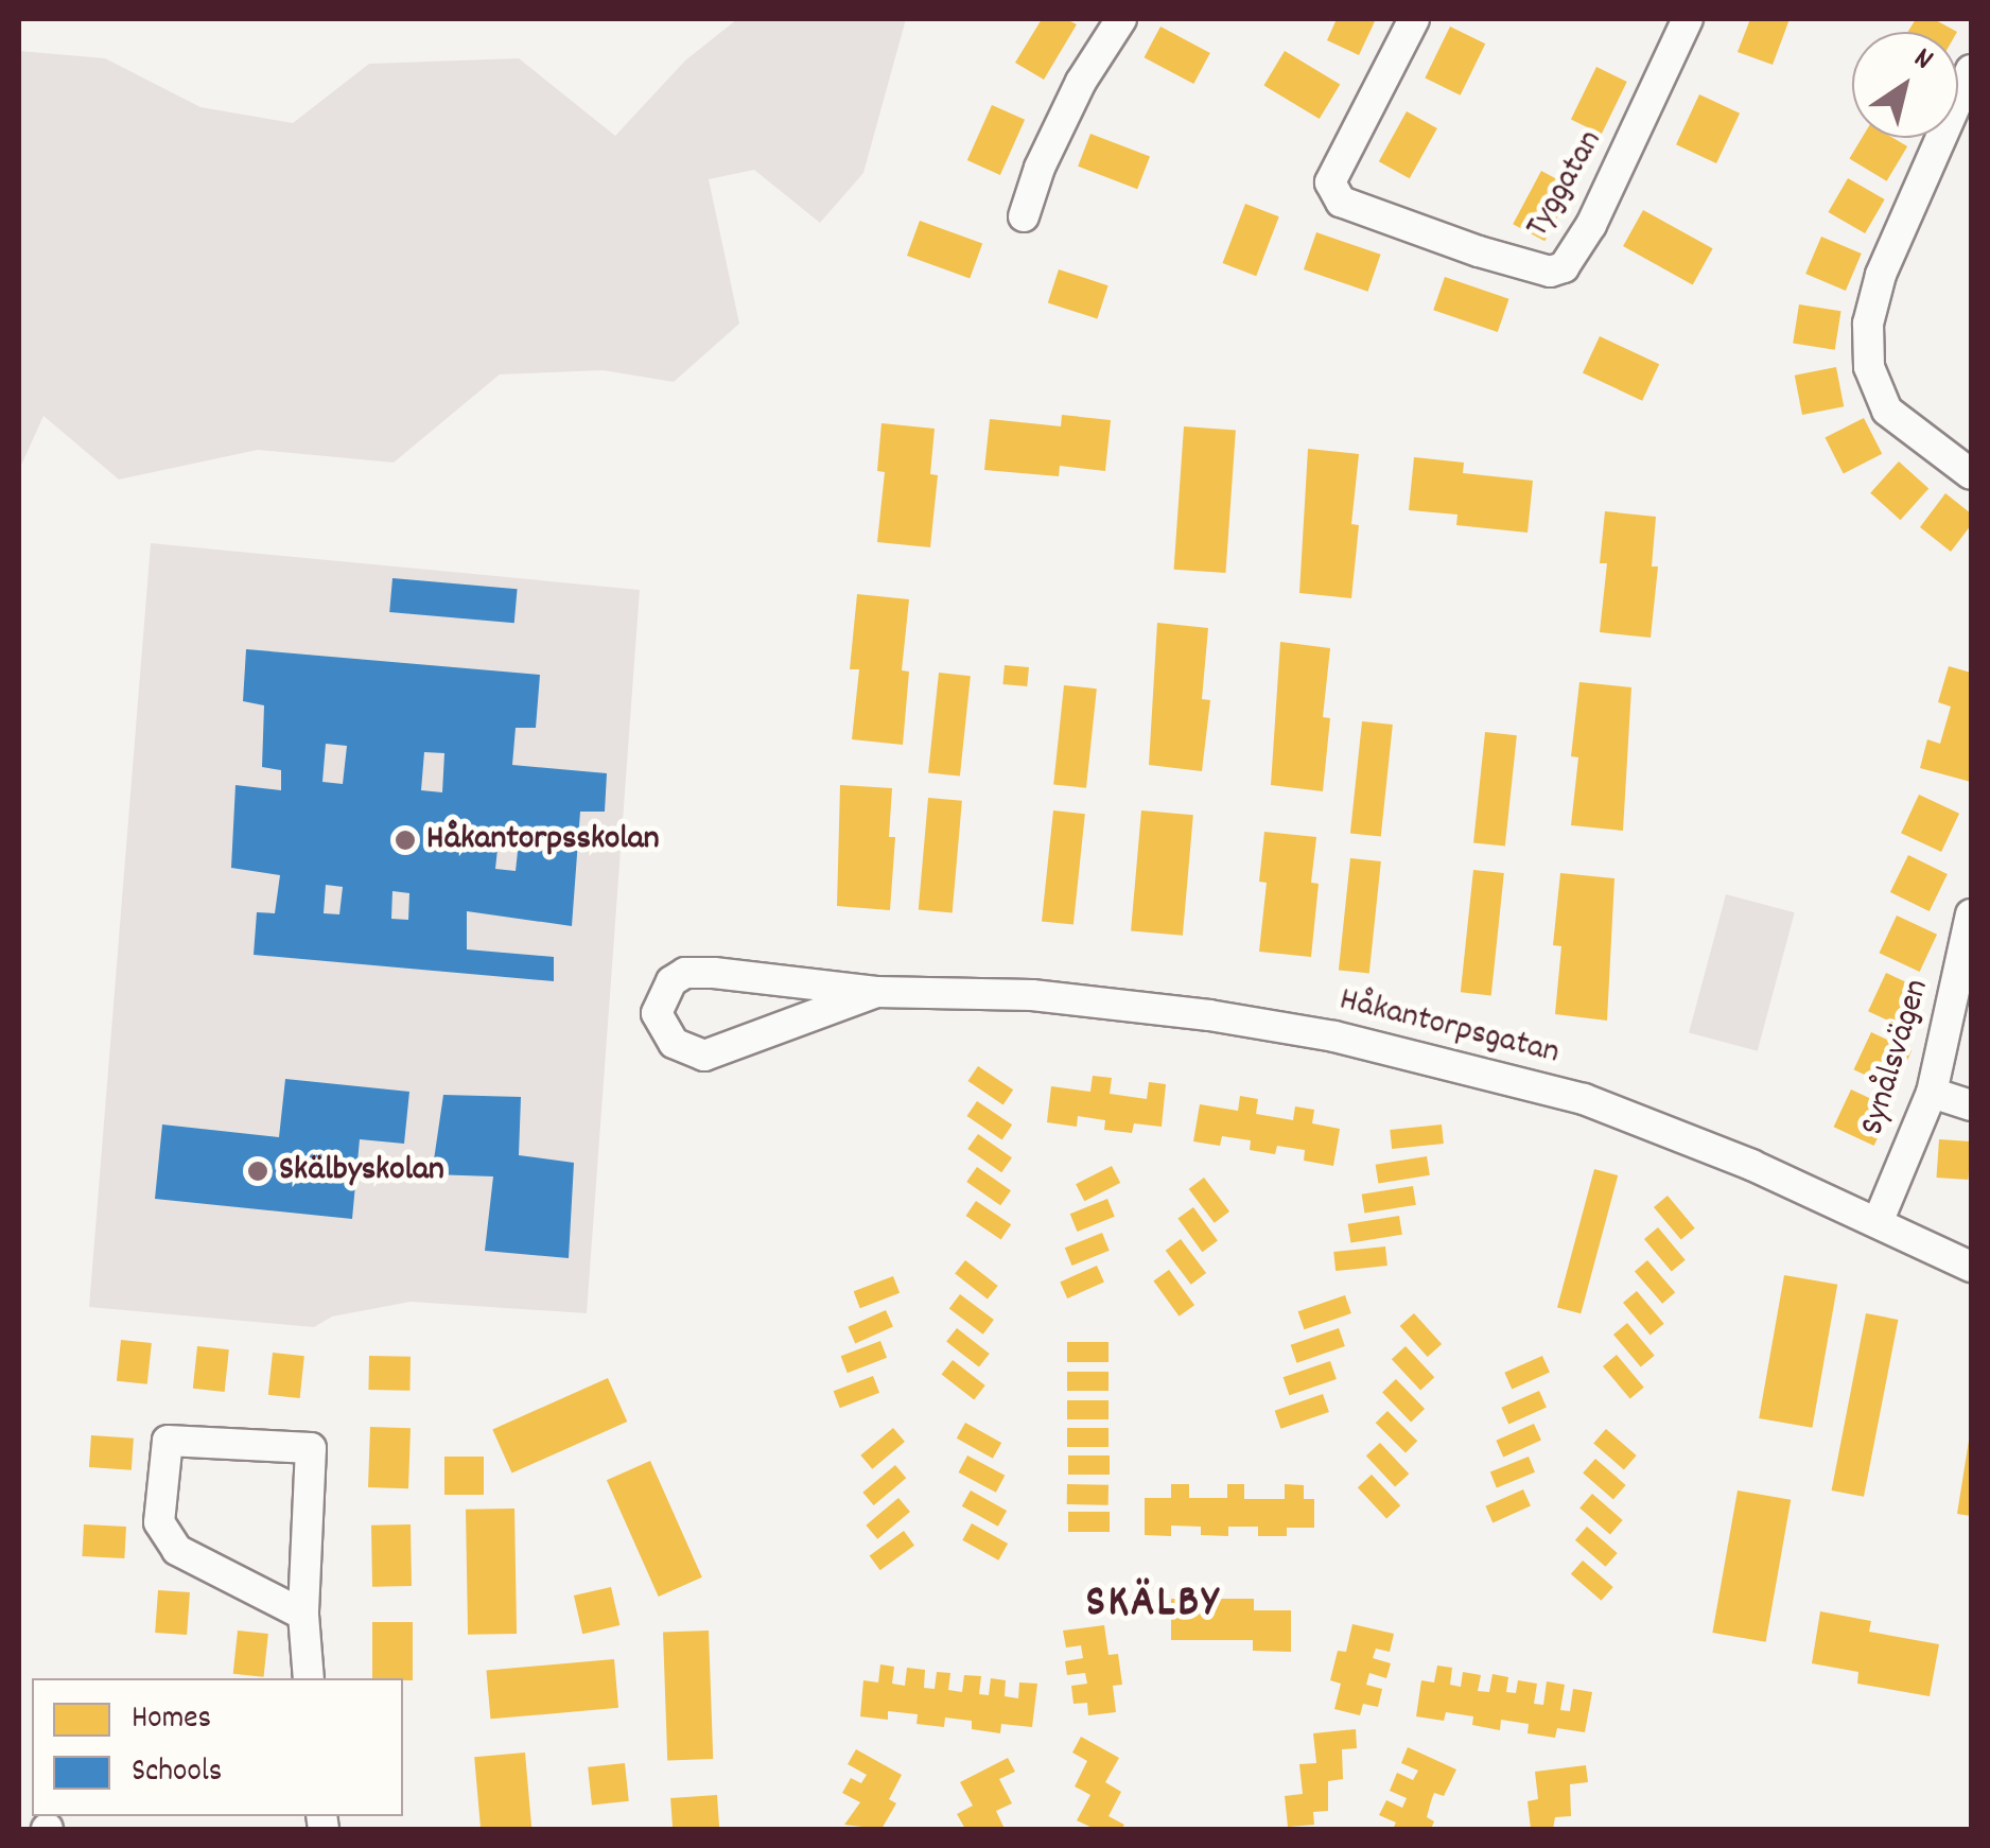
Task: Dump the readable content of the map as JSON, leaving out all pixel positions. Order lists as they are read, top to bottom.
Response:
{
  "streets": {
    "street": ["Tyggatan", "Håkantorpsgatan", "Synålsvägen"]
  },
  "crossings": [
    ["Håkantorpsgatan", "Synålsvägen"]
  ],
  "districts": ["SKÄLBY"],
  "places": ["Håkantorpsskolan", "Skälbyskolan"],
  "legend": ["Homes", "Schools"],
  "north": "top right"
}
